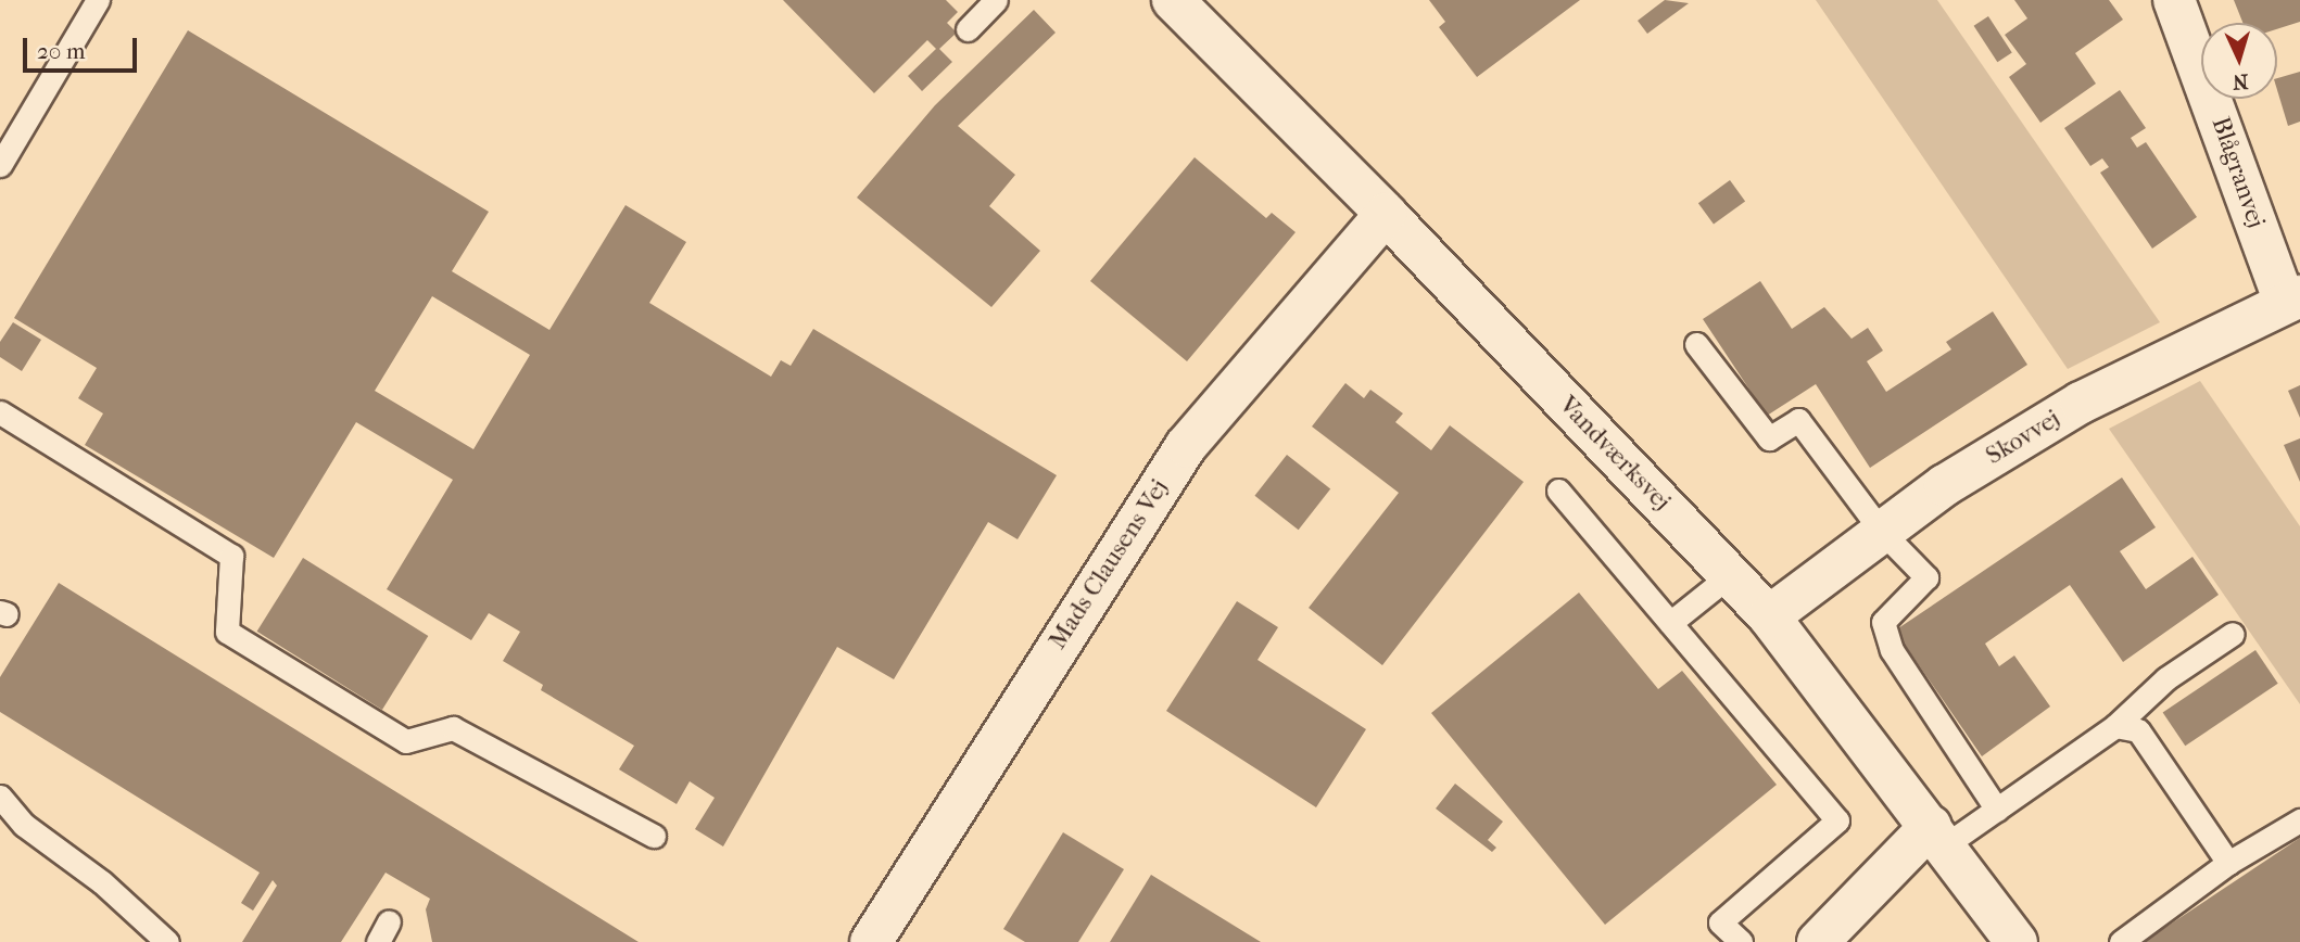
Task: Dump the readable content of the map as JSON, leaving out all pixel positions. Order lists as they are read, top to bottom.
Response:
{
  "streets": {
    "street": [
      "Blågranvej",
      "Skovvej",
      "Vandværksvej",
      "Mads Clausens Vej"
    ]
  },
  "crossings": [
    ["Blågranvej", "Skovvej"],
    ["Skovvej", "Vandværksvej"],
    ["Vandværksvej", "Mads Clausens Vej"]
  ],
  "scale_bar": "20 m",
  "north": "bottom"
}
